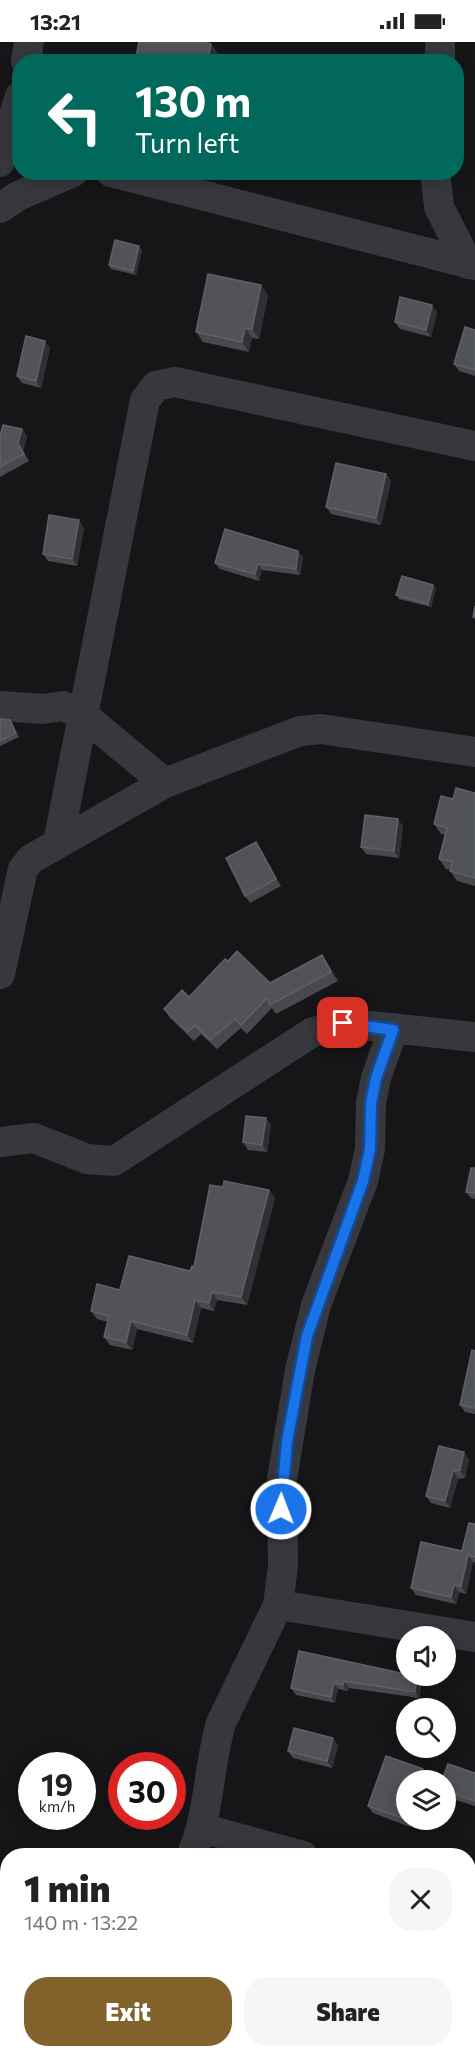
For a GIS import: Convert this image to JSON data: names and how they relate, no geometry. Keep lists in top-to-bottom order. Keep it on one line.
{"page":{"status":"13:21","turn":["130 m","Turn left"],"speed":"19 km/h","limit":"30","heading":["1 min","140 m · 13:22"],"buttons":["Exit","Share"]}}
